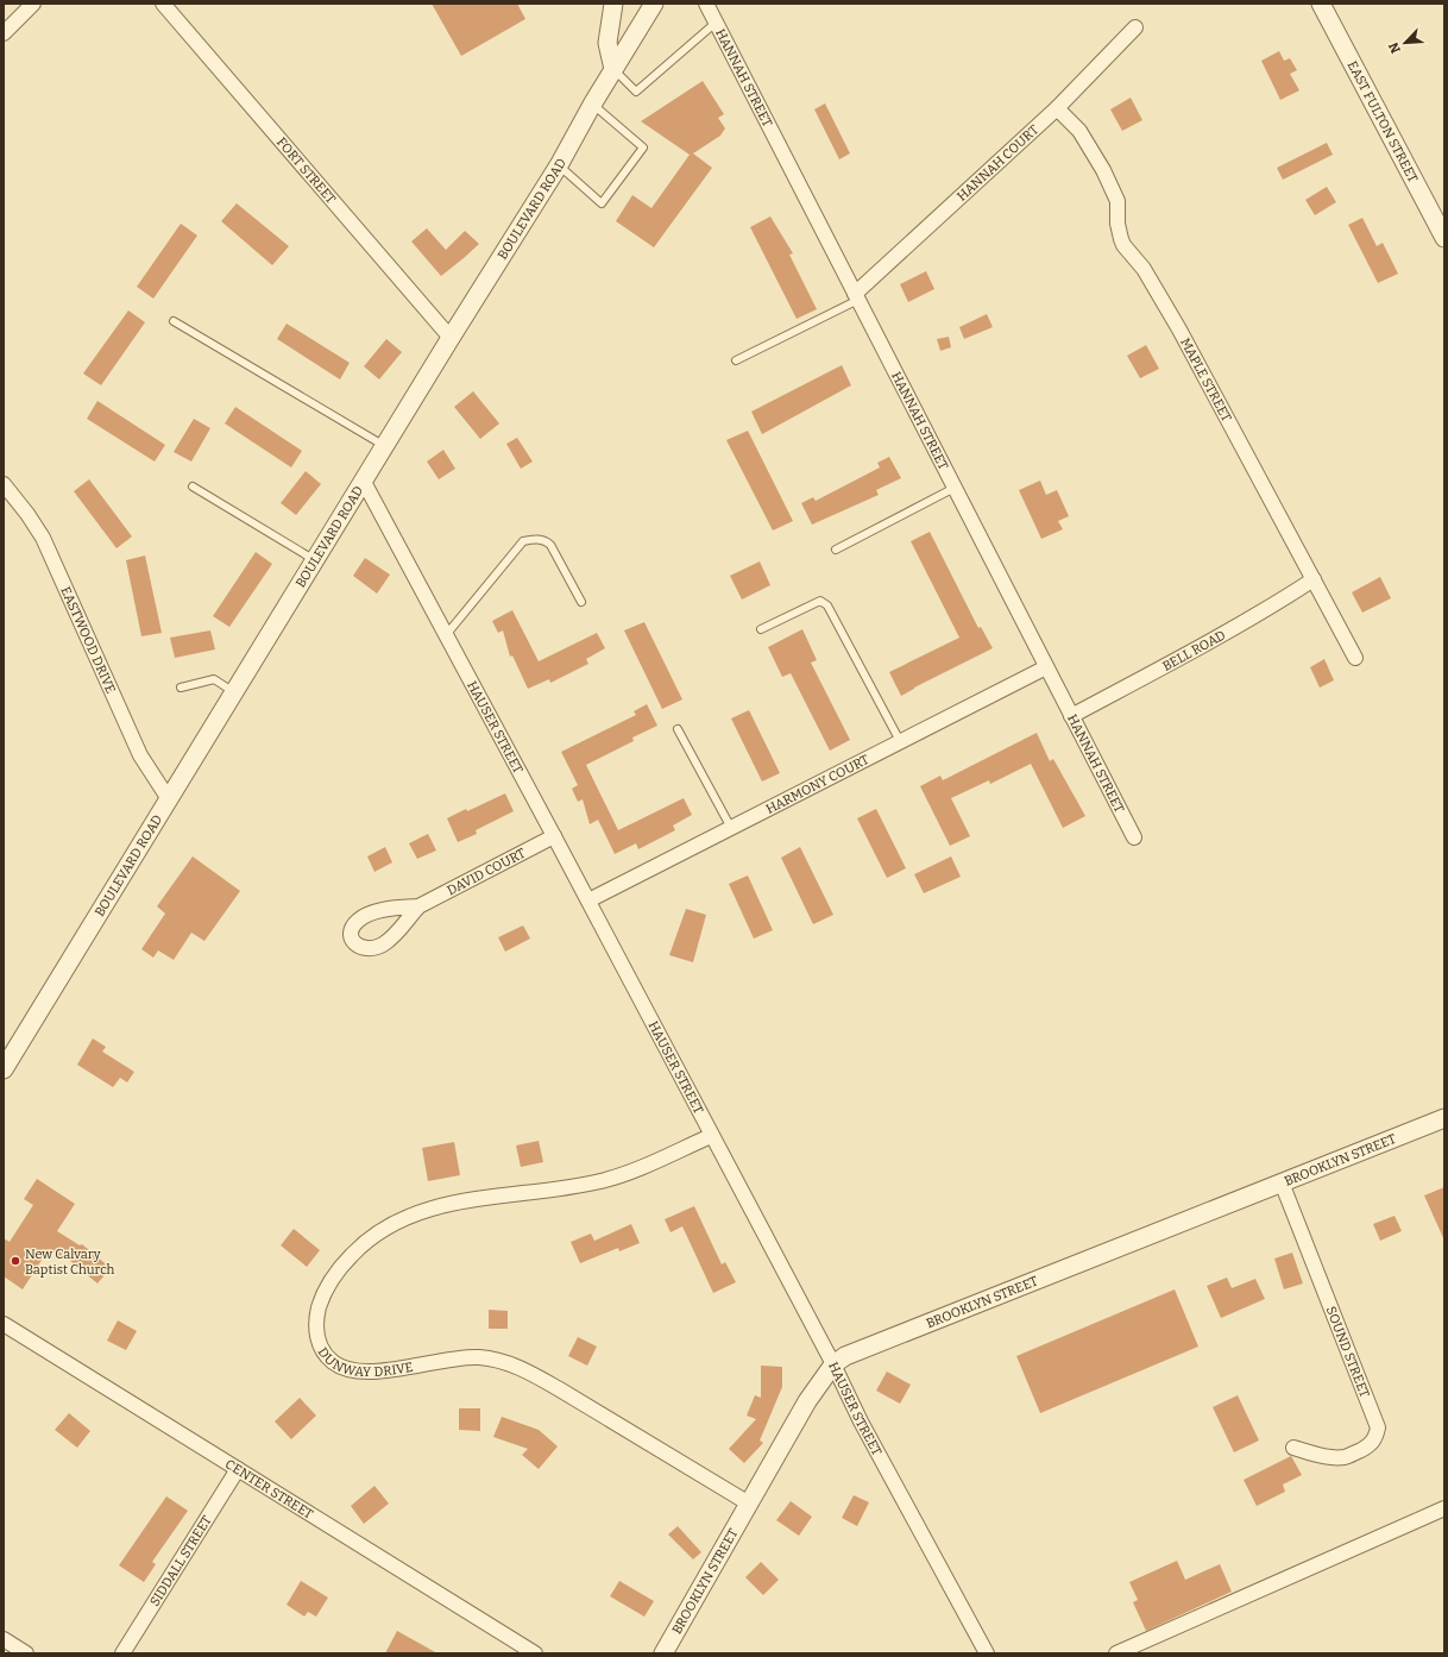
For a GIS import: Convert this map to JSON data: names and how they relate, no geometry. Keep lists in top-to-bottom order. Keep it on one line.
{"streets":{"street":["HANNAH STREET","EAST FULTON STREET","HANNAH COURT","FORT STREET","BOULEVARD ROAD","MAPLE STREET","EASTWOOD DRIVE","BELL ROAD","HAUSER STREET","HARMONY COURT","DAVID COURT","BROOKLYN STREET","SOUND STREET","DUNWAY DRIVE","CENTER STREET","SIDDALL STREET"]},"crossings":[["HANNAH STREET","HANNAH COURT"],["HANNAH STREET","BELL ROAD"],["HANNAH STREET","HARMONY COURT"],["HANNAH COURT","MAPLE STREET"],["FORT STREET","BOULEVARD ROAD"],["BOULEVARD ROAD","EASTWOOD DRIVE"],["BOULEVARD ROAD","HAUSER STREET"],["MAPLE STREET","BELL ROAD"],["HAUSER STREET","HARMONY COURT"],["HAUSER STREET","DAVID COURT"],["HAUSER STREET","BROOKLYN STREET"],["HAUSER STREET","DUNWAY DRIVE"],["BROOKLYN STREET","SOUND STREET"],["BROOKLYN STREET","DUNWAY DRIVE"],["CENTER STREET","SIDDALL STREET"]],"places":["New Calvary Baptist Church"],"north":"bottom left"}
